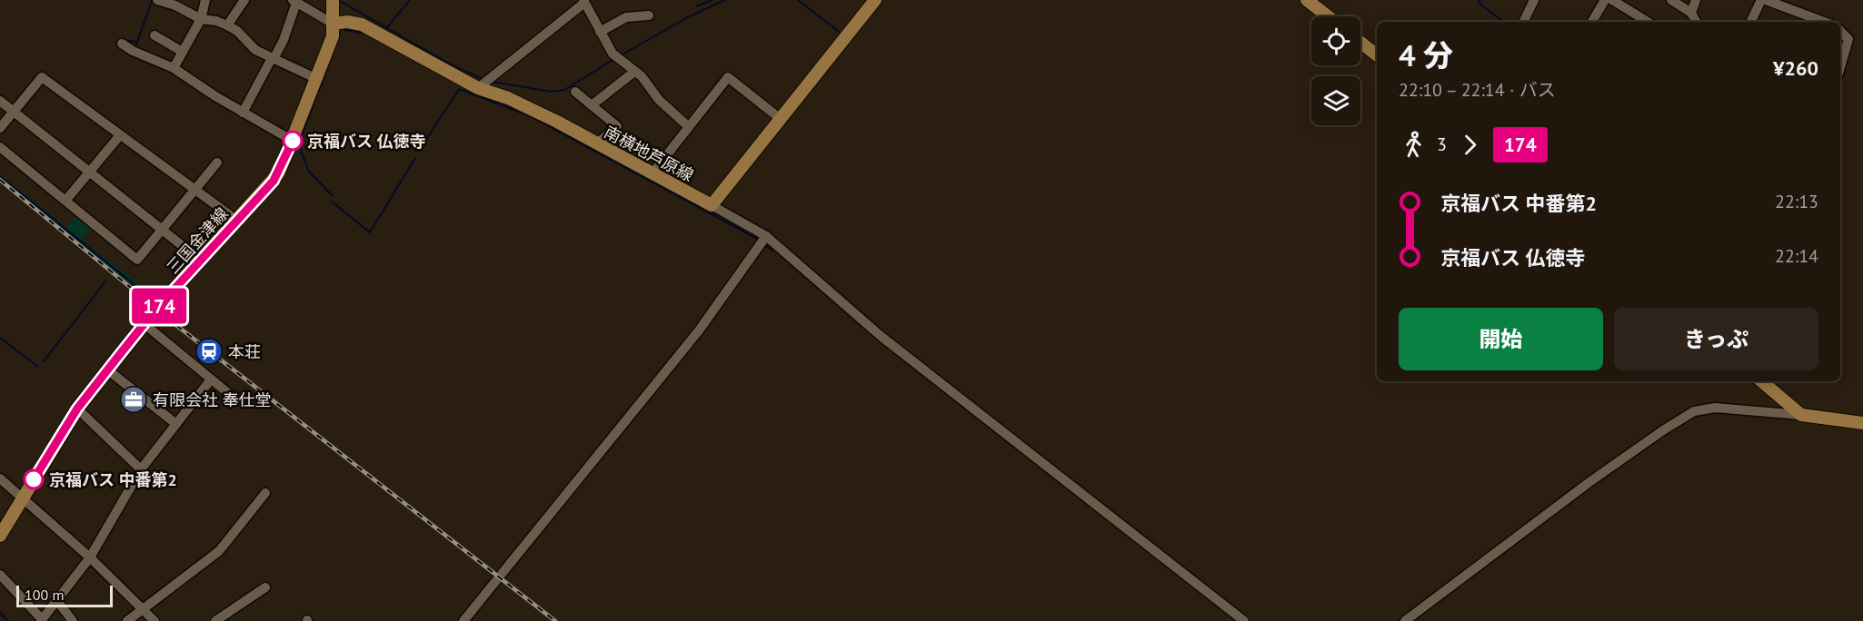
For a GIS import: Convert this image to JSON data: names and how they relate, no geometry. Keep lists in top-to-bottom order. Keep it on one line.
{"streets":{"main road":["南横地芦原線","三国金津線"]},"crossings":[["南横地芦原線","三国金津線"]],"places":{"other":["京福バス 仏徳寺","京福バス 中番第2"],"station":["本荘"],"office":["有限会社 奉仕堂"]},"lines":["bus line 174"],"scale_bar":"100 m","page":{"on_map":"174","heading":["4 分","22:10 – 22:14 · バス","¥260"],"legs":["3","174"],"list":[{"name":"京福バス 中番第2","value":"22:13"},{"name":"京福バス 仏徳寺","value":"22:14"}],"buttons":["開始","きっぷ"],"scale":"100 m"}}
